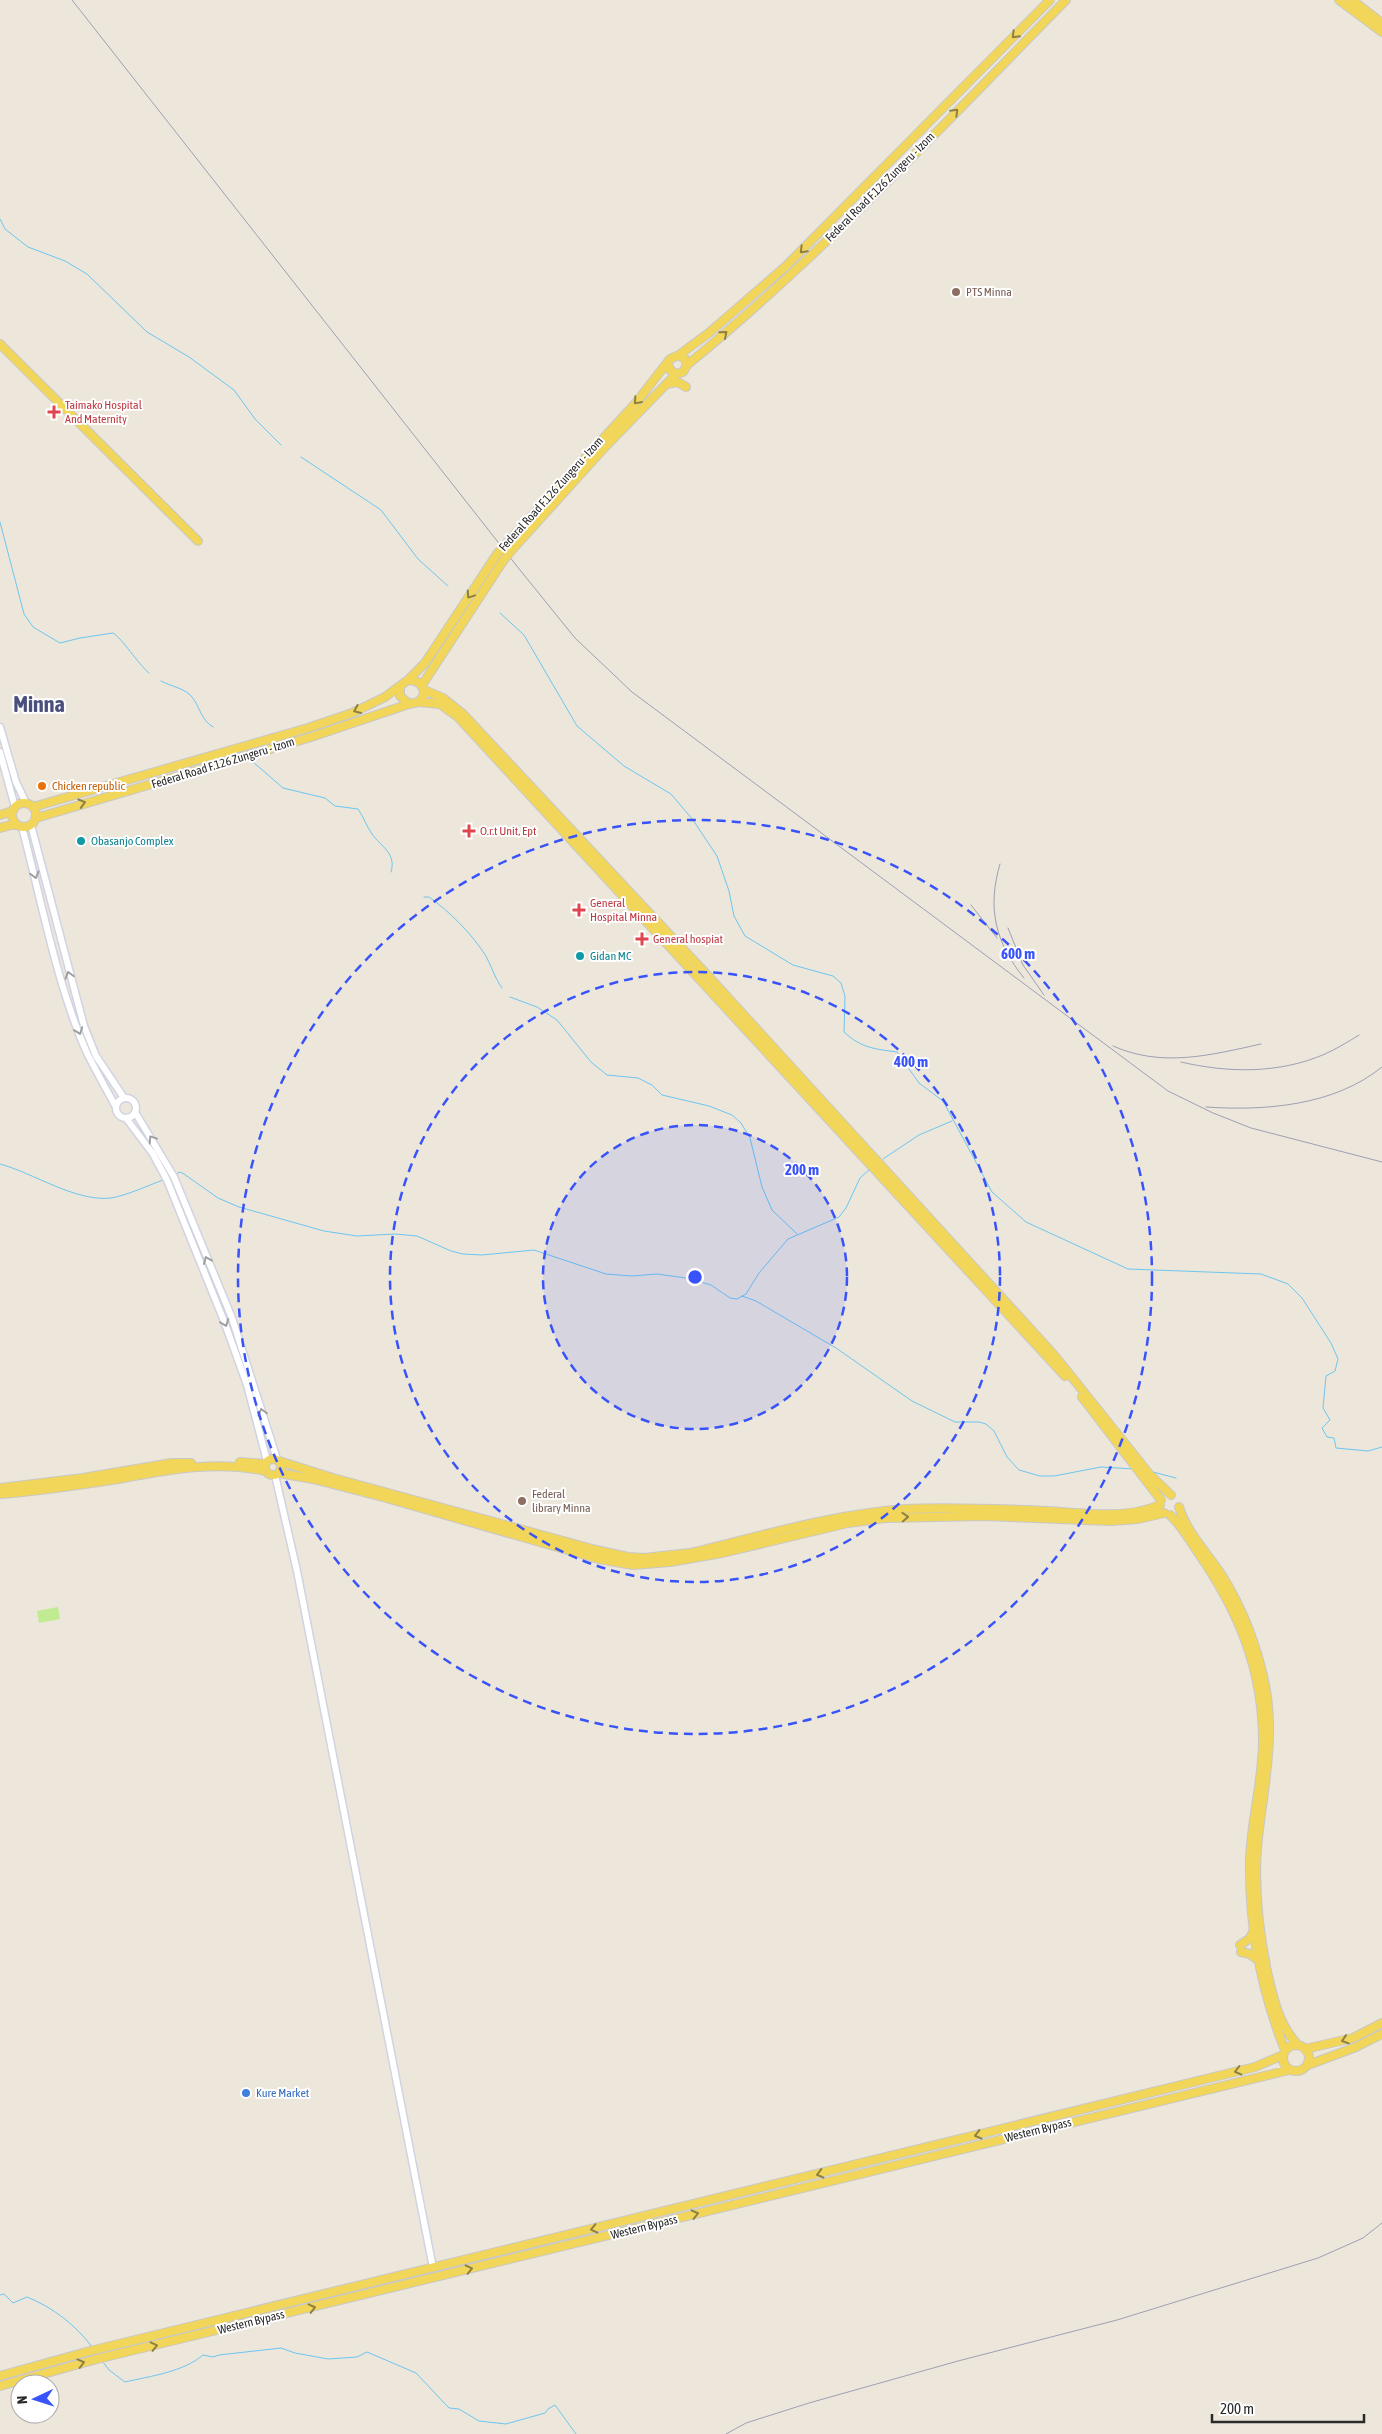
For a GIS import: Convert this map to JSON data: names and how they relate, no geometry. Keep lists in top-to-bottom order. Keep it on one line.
{"streets":{"main road":["Federal Road F.126 Zungeru - Izom","Western Bypass"]},"districts":["Minna"],"places":{"other":["PTS Minna","Chicken republic","Obasanjo Complex","Gidan MC","Federal library Minna","Kure Market"],"health":["Taimako Hospital And Maternity","O.r.t Unit, Ept","General Hospital Minna","General hospiat"]},"scale_bar":"200 m","north":"left","rings":["600 m","400 m","200 m"]}
